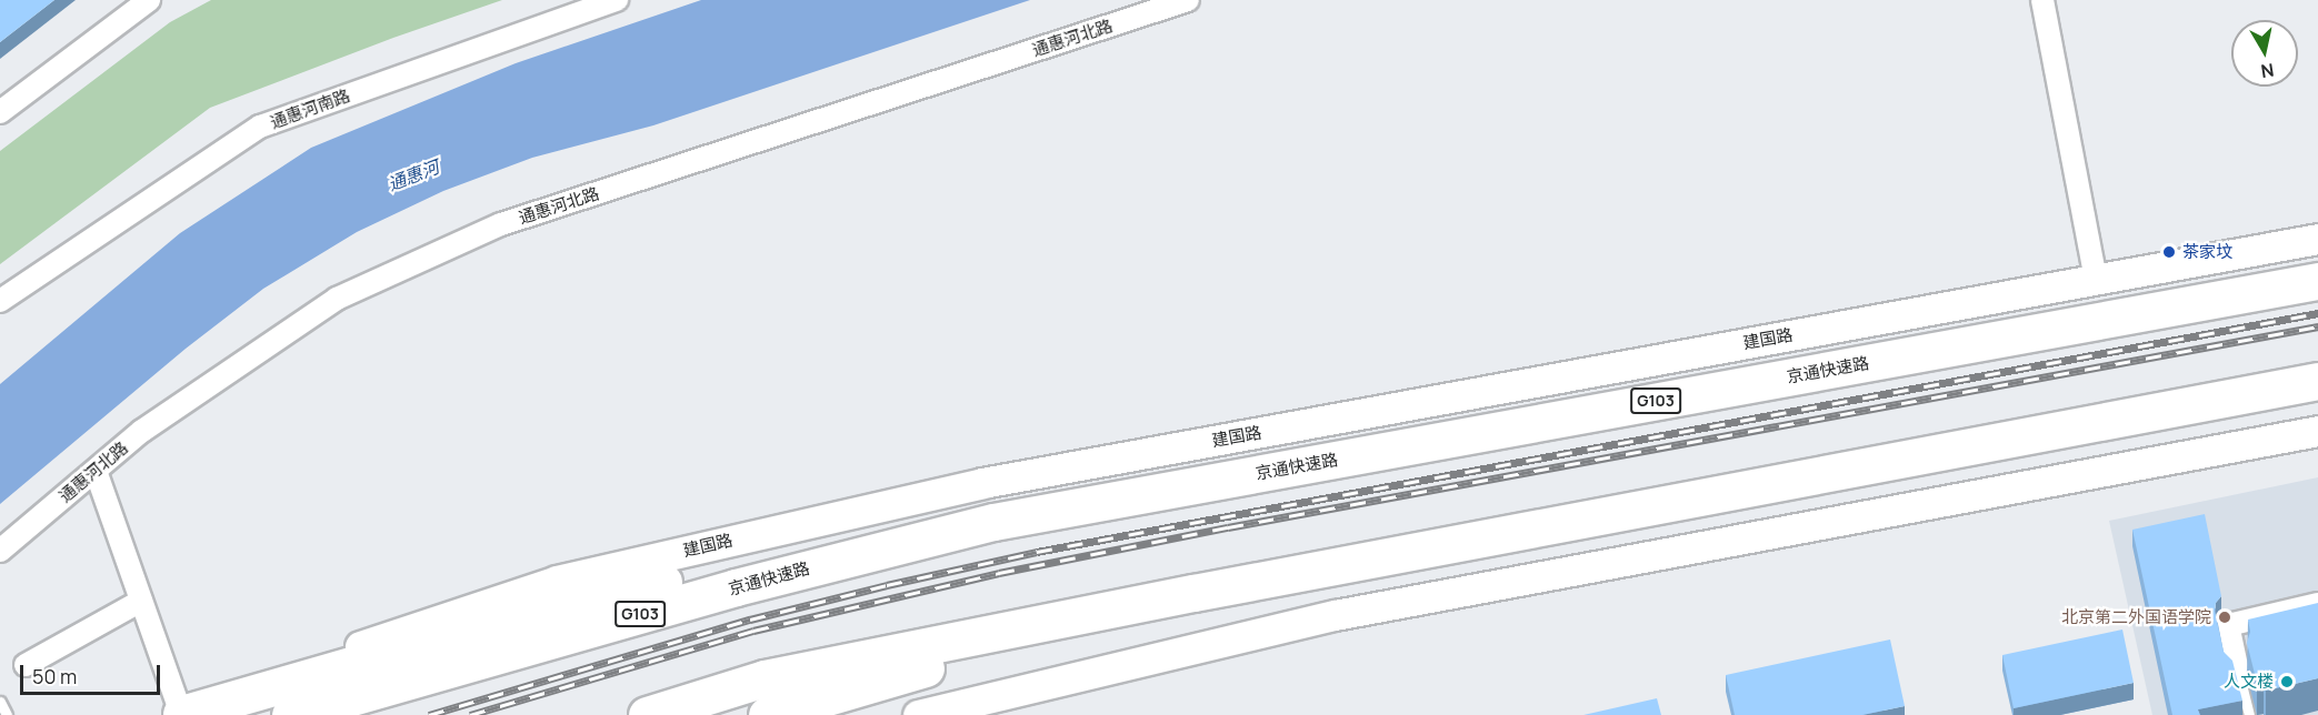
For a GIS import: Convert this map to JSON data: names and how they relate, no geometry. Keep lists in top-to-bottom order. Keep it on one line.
{"streets":{"highway":["京通快速路","G103"],"main road":["建国路"],"street":["通惠河北路","通惠河南路"]},"water":["通惠河"],"places":["茶家坟","北京第二外国语学院","人文楼"],"scale_bar":"50 m","north":"bottom"}
